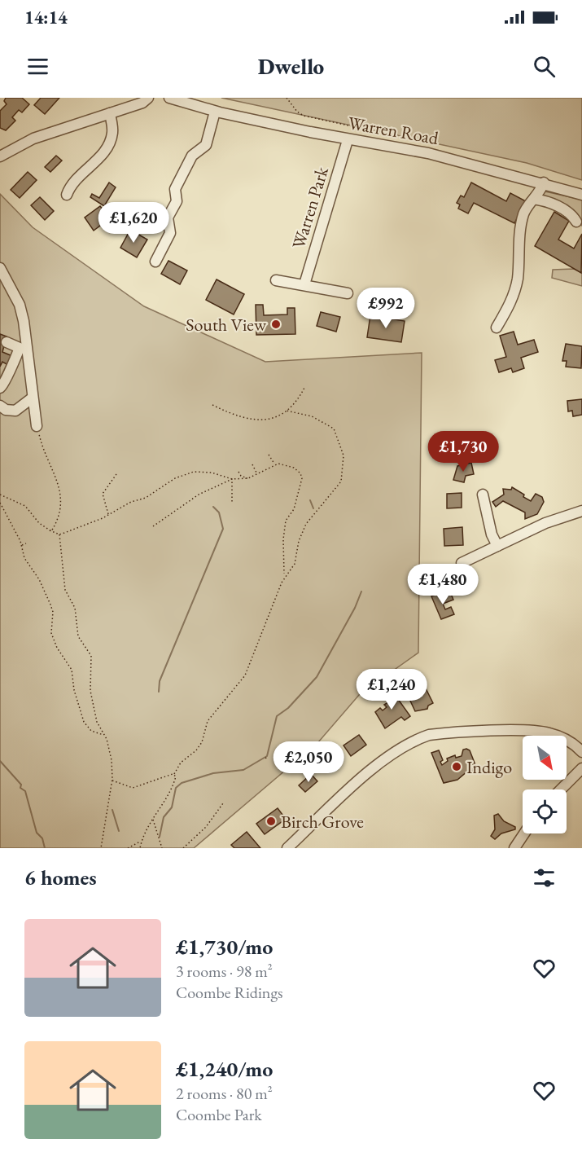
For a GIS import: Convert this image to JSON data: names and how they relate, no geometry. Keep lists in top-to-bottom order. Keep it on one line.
{"streets":{"street":["Warren Road","Warren Park"]},"crossings":[["Warren Road","Warren Park"]],"places":["South View","Indigo","Birch Grove"],"north":"bottom right","page":{"status":"14:14","header":"Dwello","price":["£1,620","£992","£1,730","£1,480","£1,240","£2,050"],"heading":"6 homes","list":[{"name":"£1,730/mo","note":"3 rooms · 98 m² · Coombe Ridings"},{"name":"£1,240/mo","note":"2 rooms · 80 m² · Coombe Park"}]}}
